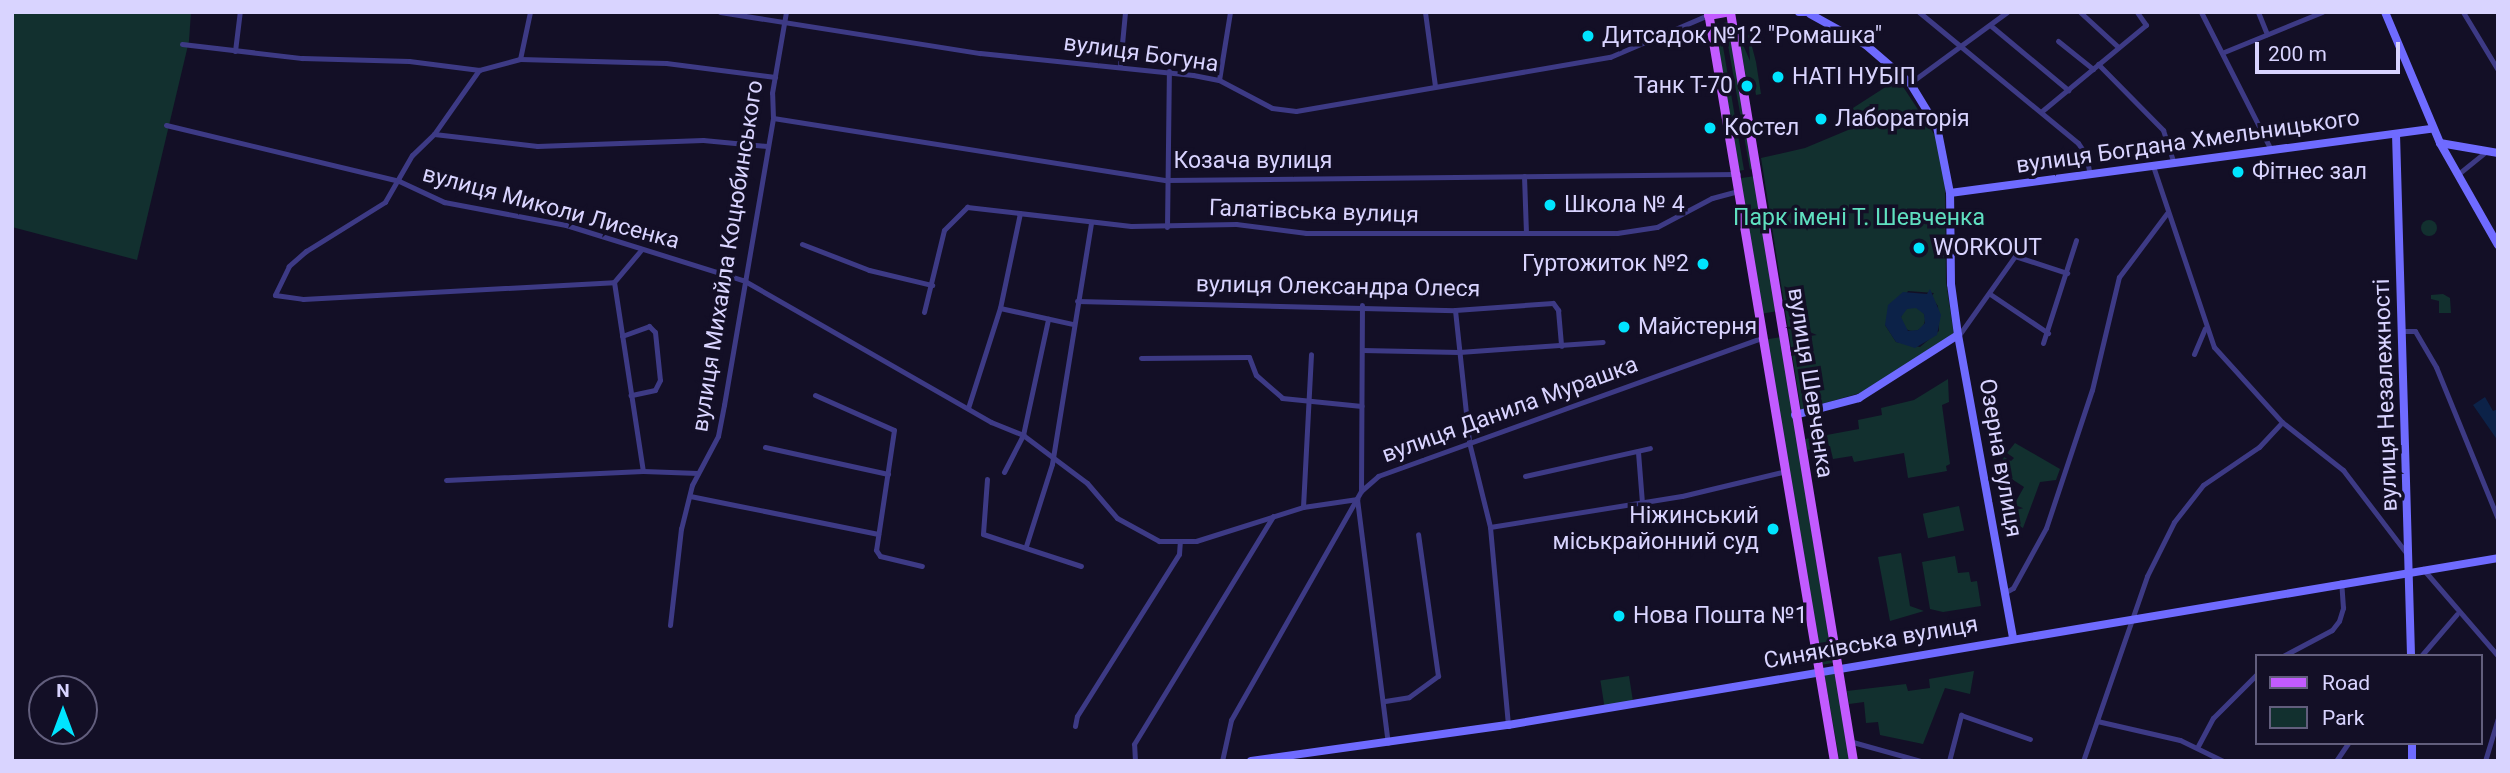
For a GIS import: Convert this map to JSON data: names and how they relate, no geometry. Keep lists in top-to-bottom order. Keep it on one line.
{"streets":{"main road":["вулиця Шевченка"],"street":["вулиця Богуна","вулиця Богдана Хмельницького","Козача вулиця","вулиця Миколи Лисенка","Галатівська вулиця","вулиця Михайла Коцюбинського","вулиця Олександра Олеся","вулиця Незалежності","вулиця Данила Мурашка","Озерна вулиця","Синяківська вулиця"]},"crossings":[["вулиця Богуна","вулиця Михайла Коцюбинського"],["вулиця Богуна","вулиця Шевченка"],["вулиця Богдана Хмельницького","вулиця Незалежності"],["вулиця Богдана Хмельницького","Озерна вулиця"],["Козача вулиця","вулиця Михайла Коцюбинського"],["Козача вулиця","вулиця Шевченка"],["вулиця Миколи Лисенка","вулиця Михайла Коцюбинського"],["Галатівська вулиця","вулиця Шевченка"],["вулиця Шевченка","вулиця Данила Мурашка"],["вулиця Шевченка","Синяківська вулиця"],["вулиця Незалежності","Синяківська вулиця"],["Озерна вулиця","Синяківська вулиця"]],"parks":["Парк імені Т. Шевченка"],"places":["Дитсадок №12 \"Ромашка\"","НАТІ НУБІП","Танк Т-70","Лабораторія","Костел","Фітнес зал","Школа № 4","WORKOUT","Гуртожиток №2","Майстерня","Ніжинський міськрайонний суд","Нова Пошта №1"],"legend":["Road","Park"],"scale_bar":"200 m","north":"top"}
